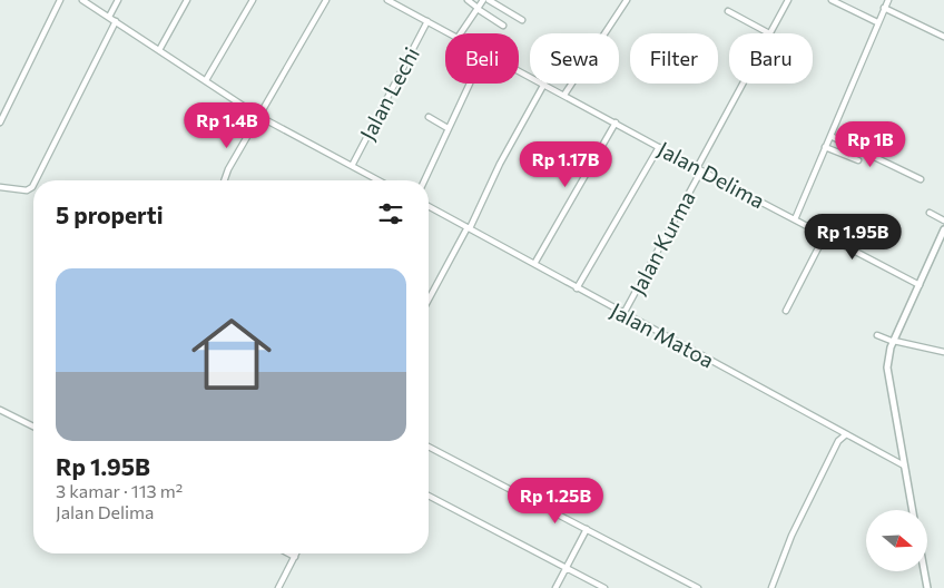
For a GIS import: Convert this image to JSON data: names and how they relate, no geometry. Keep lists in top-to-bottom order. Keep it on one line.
{"streets":{"street":["Jalan Lechi","Jalan Delima","Jalan Kurma","Jalan Matoa"]},"crossings":[["Jalan Lechi","Jalan Delima"],["Jalan Delima","Jalan Kurma"],["Jalan Kurma","Jalan Matoa"]],"north":"right","page":{"chip":["Beli","Sewa","Filter","Baru"],"price":["Rp 1.4B","Rp 1B","Rp 1.17B","Rp 1.95B","Rp 1.25B"],"heading":"5 properti","list":[{"name":"Rp 1.95B","note":"3 kamar · 113 m² · Jalan Delima"}]}}
